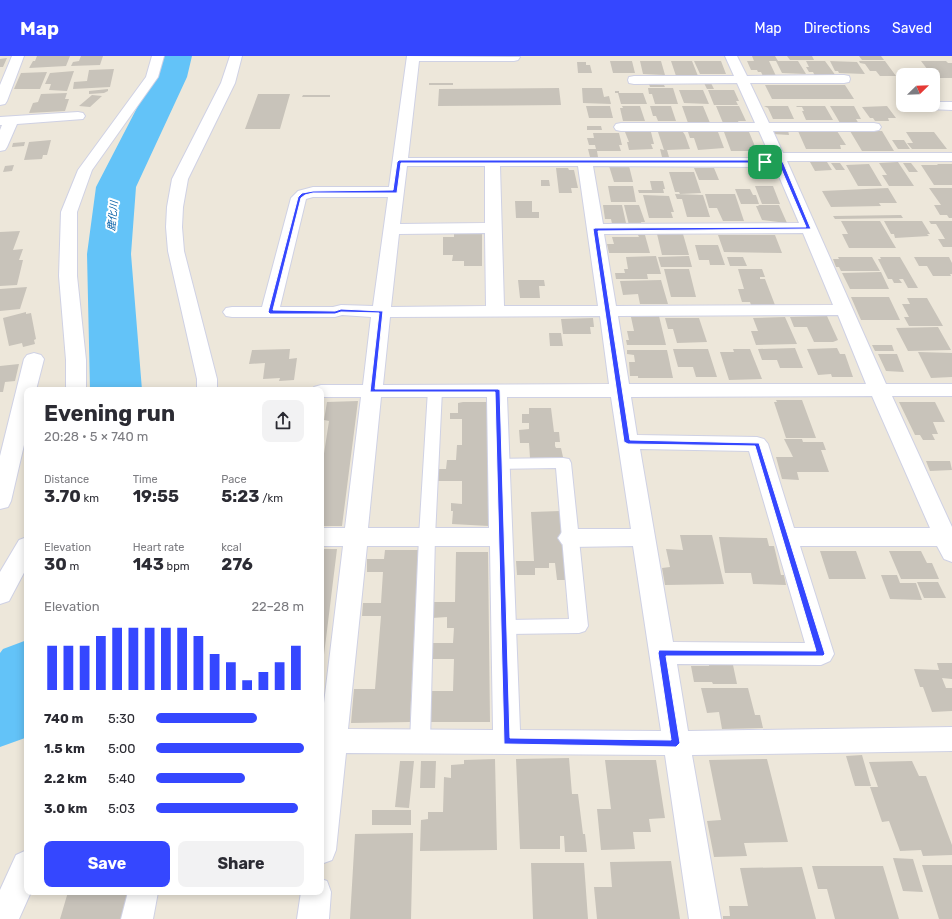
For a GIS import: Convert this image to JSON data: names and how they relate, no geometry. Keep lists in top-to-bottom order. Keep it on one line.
{"water":["鹿化川"],"north":"top right","page":{"header":"Map","nav":["Map","Directions","Saved"],"heading":["Evening run","20:28 · 5 × 740 m"],"stats":[["Distance","3.70 km"],["Time","19:55"],["Pace","5:23 /km"],["Elevation","30 m"],["Heart rate","143 bpm"],["kcal","276"]],"chart":["Elevation","22–28 m"],"list":[{"name":"740 m","note":"5:30"},{"name":"1.5 km","note":"5:00"},{"name":"2.2 km","note":"5:40"},{"name":"3.0 km","note":"5:03"}],"buttons":["Save","Share"]}}
